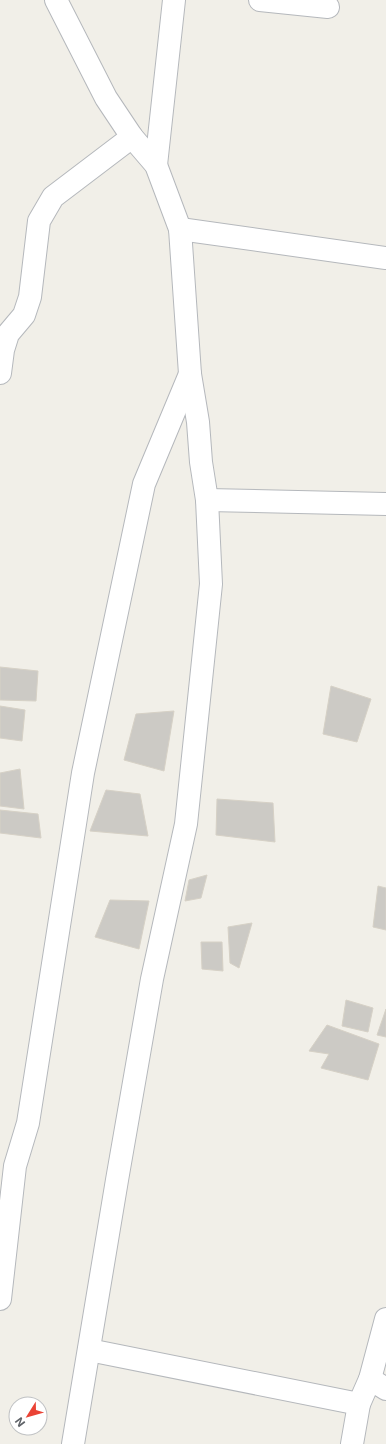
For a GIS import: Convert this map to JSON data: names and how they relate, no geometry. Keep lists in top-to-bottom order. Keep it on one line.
{"north":"bottom left"}
